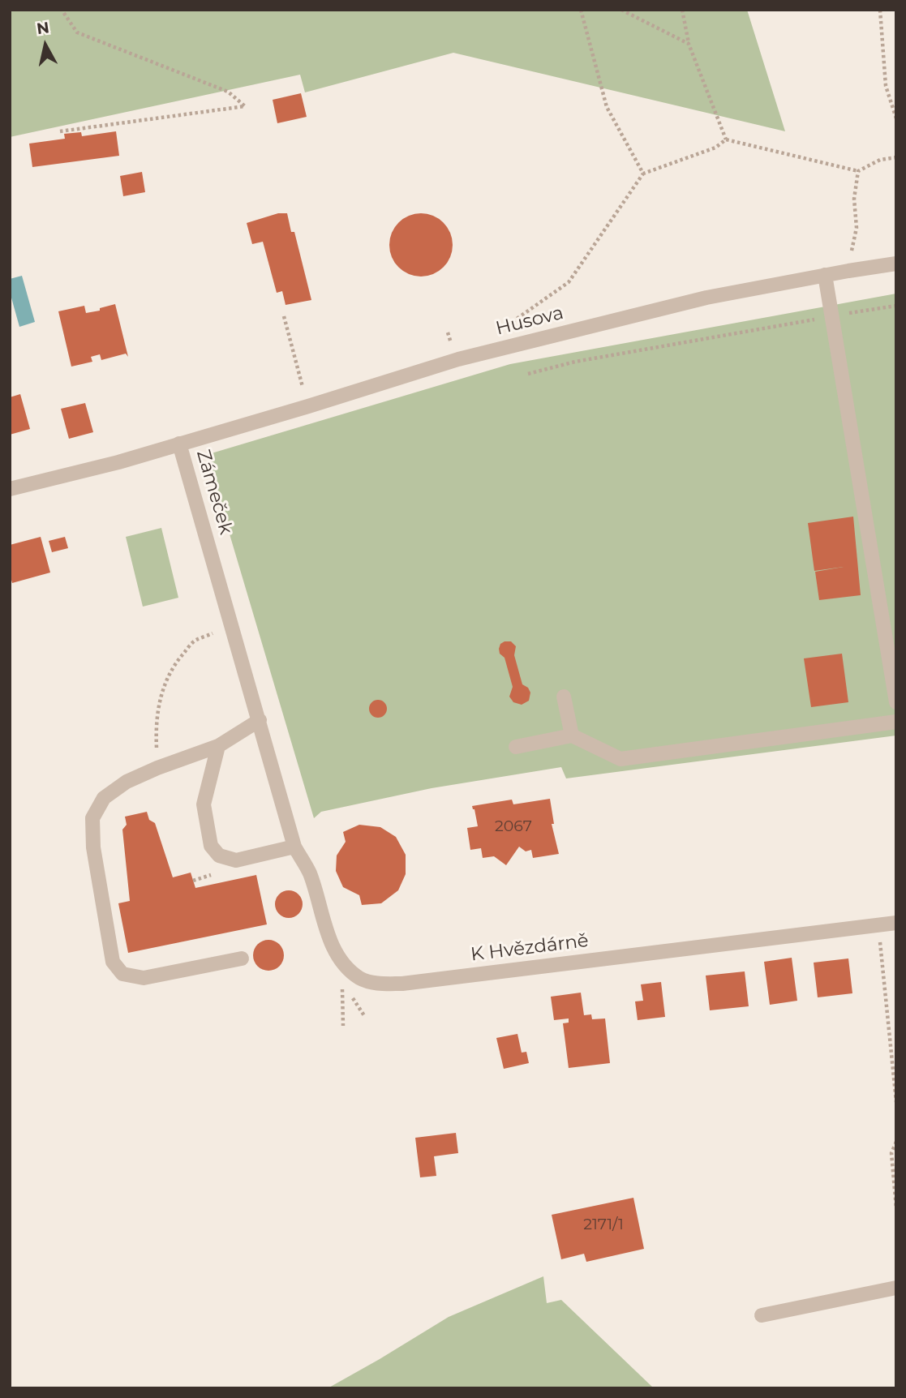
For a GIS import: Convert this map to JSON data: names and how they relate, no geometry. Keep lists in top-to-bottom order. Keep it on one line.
{"streets":{"street":["Husova","Zámeček","K Hvězdárně"]},"crossings":[["Husova","Zámeček"]],"house_numbers":["2067","2171/1"],"north":"top"}
